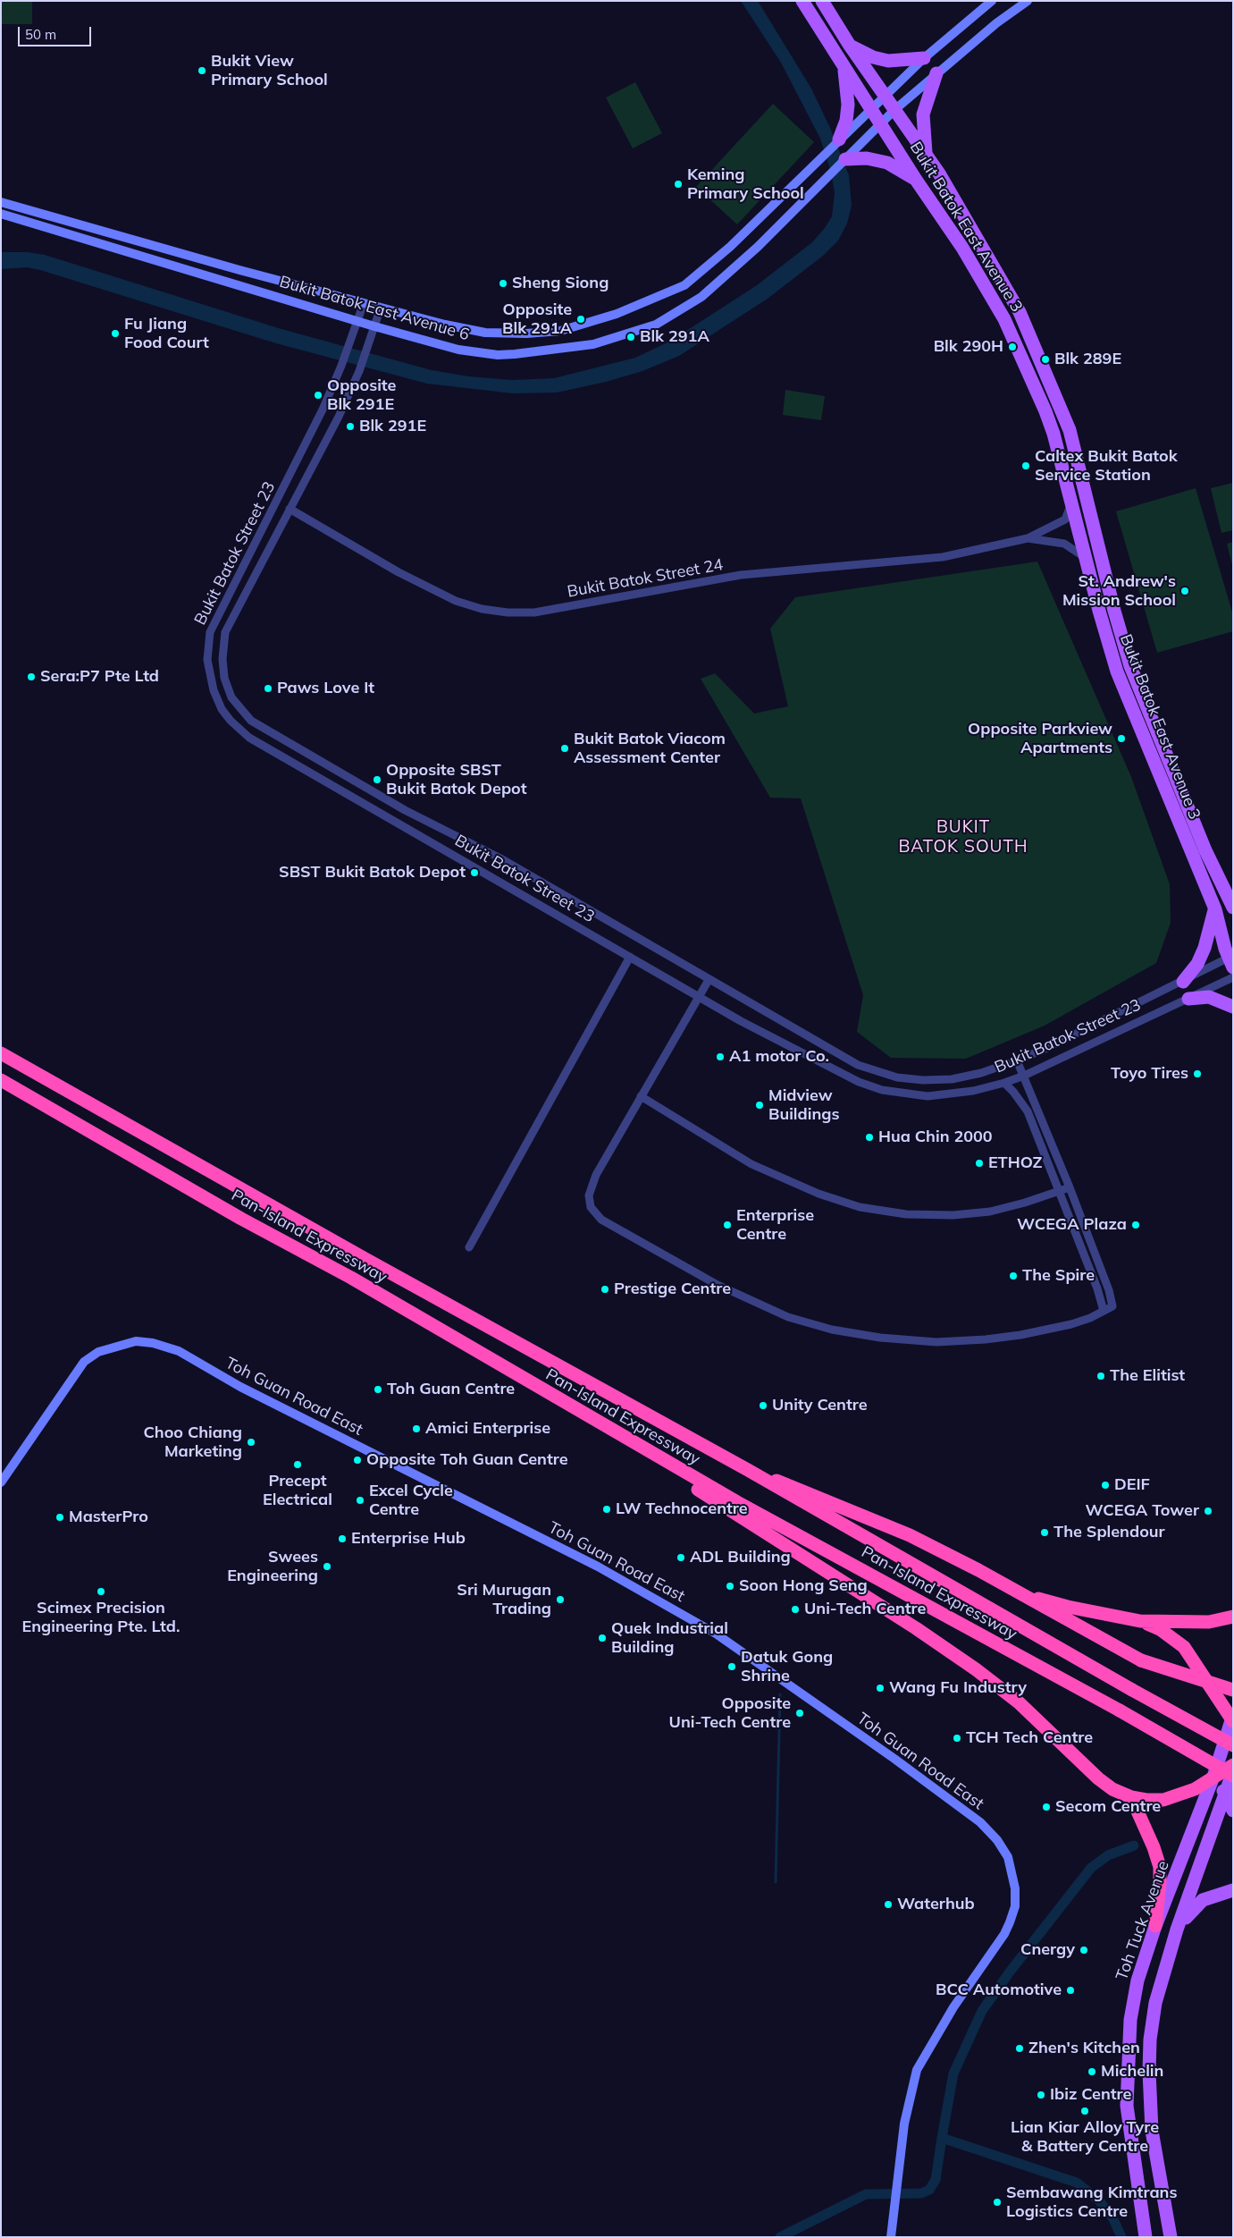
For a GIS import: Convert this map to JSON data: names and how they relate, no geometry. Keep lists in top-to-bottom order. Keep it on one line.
{"streets":{"highway":["Pan-Island Expressway"],"main road":["Bukit Batok East Avenue 3","Bukit Batok East Avenue 6","Toh Guan Road East","Toh Tuck Avenue"],"street":["Bukit Batok Street 23","Bukit Batok Street 24"]},"crossings":[["Bukit Batok East Avenue 3","Bukit Batok East Avenue 6"],["Bukit Batok East Avenue 3","Bukit Batok Street 23"],["Bukit Batok East Avenue 3","Bukit Batok Street 24"],["Bukit Batok East Avenue 6","Bukit Batok Street 23"],["Bukit Batok Street 23","Bukit Batok Street 24"]],"districts":["BUKIT BATOK SOUTH"],"places":["Bukit View Primary School","Keming Primary School","Sheng Siong","Opposite Blk 291A","Fu Jiang Food Court","Blk 291A","Blk 290H","Blk 289E","Opposite Blk 291E","Blk 291E","Caltex Bukit Batok Service Station","St. Andrew's Mission School","Sera:P7 Pte Ltd","Paws Love It","Opposite Parkview Apartments","Bukit Batok Viacom Assessment Center","Opposite SBST Bukit Batok Depot","SBST Bukit Batok Depot","A1 motor Co.","Toyo Tires","Midview Buildings","Hua Chin 2000","ETHOZ","Enterprise Centre","WCEGA Plaza","The Spire","Prestige Centre","The Elitist","Toh Guan Centre","Unity Centre","Amici Enterprise","Choo Chiang Marketing","Opposite Toh Guan Centre","Precept Electrical","DEIF","Excel Cycle Centre","LW Technocentre","WCEGA Tower","MasterPro","The Splendour","Enterprise Hub","ADL Building","Swees Engineering","Soon Hong Seng","Scimex Precision Engineering Pte. Ltd.","Sri Murugan Trading","Uni-Tech Centre","Quek Industrial Building","Datuk Gong Shrine","Wang Fu Industry","Opposite Uni-Tech Centre","TCH Tech Centre","Secom Centre","Waterhub","Cnergy","BCC Automotive","Zhen's Kitchen","Michelin","Ibiz Centre","Lian Kiar Alloy Tyre & Battery Centre","Sembawang Kimtrans Logistics Centre"],"scale_bar":"50 m"}
